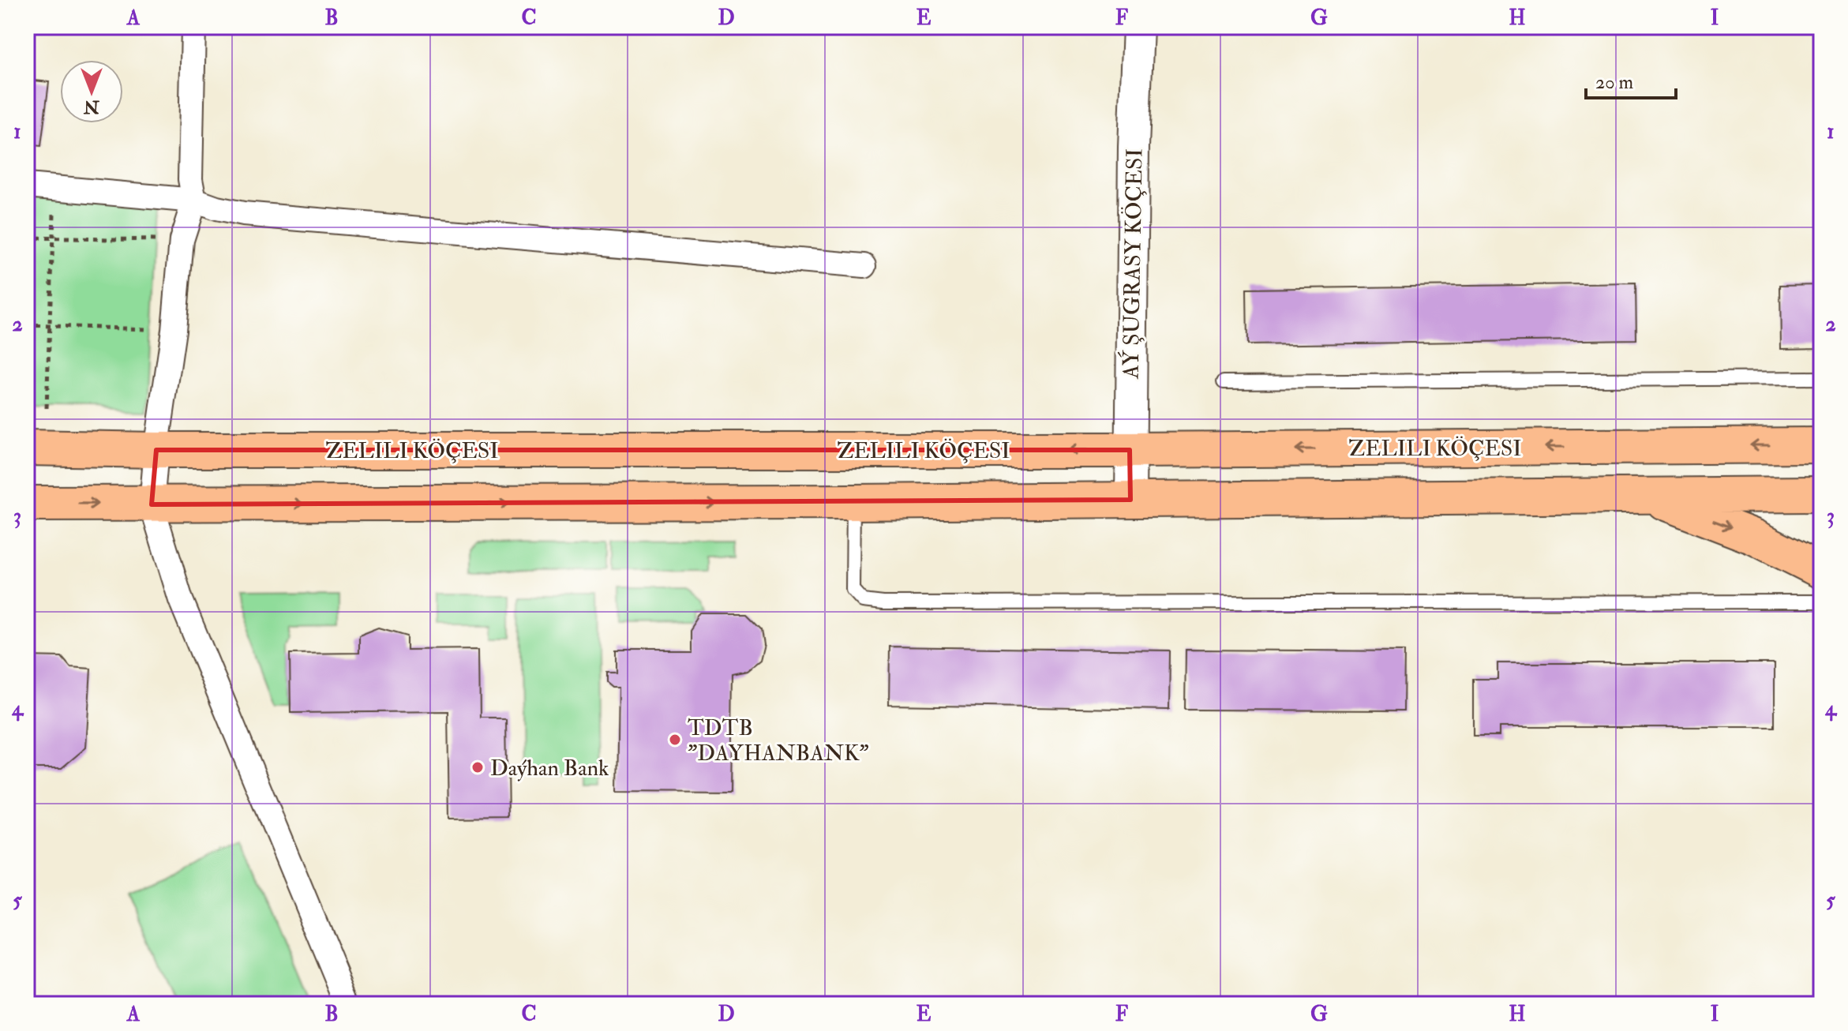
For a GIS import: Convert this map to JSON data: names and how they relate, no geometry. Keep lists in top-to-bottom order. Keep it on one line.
{"streets":{"main road":["ZELILI KÖÇESI"],"street":["AÝ ŞUGRASY KÖÇESI"]},"crossings":[["AÝ ŞUGRASY KÖÇESI","ZELILI KÖÇESI"]],"places":["TDTB \"DAYHANBANK\"","Daýhan Bank"],"scale_bar":"20 m","north":"bottom","grid":{"columns":["A","B","C","D","E","F","G","H","I"],"rows":["1","2","3","4","5"]}}
